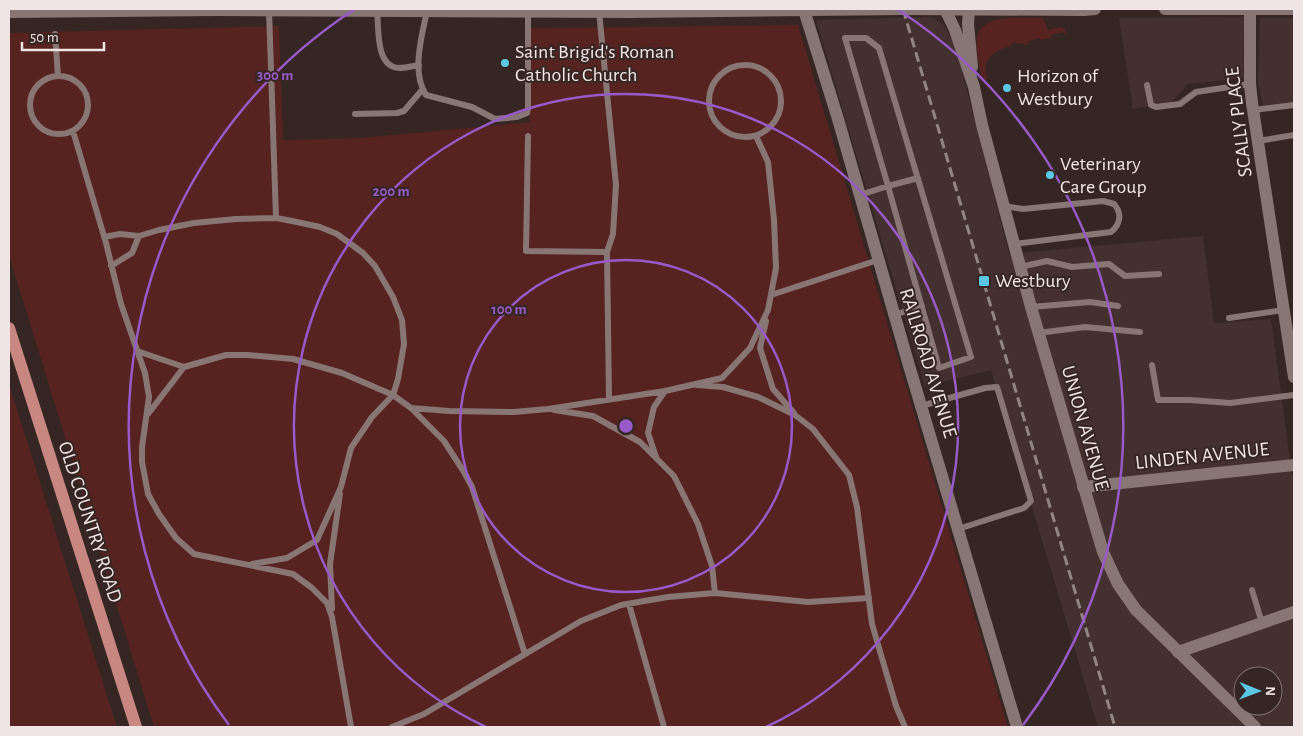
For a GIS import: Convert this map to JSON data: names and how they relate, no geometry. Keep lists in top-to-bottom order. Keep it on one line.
{"streets":{"main road":["SCALLY PLACE","RAILROAD AVENUE","UNION AVENUE","LINDEN AVENUE","OLD COUNTRY ROAD"]},"crossings":[["UNION AVENUE","LINDEN AVENUE"]],"places":{"other":["Saint Brigid's Roman Catholic Church","Horizon of Westbury","Veterinary Care Group"],"transit":["Westbury"]},"scale_bar":"50 m","north":"right","rings":["300 m","200 m","100 m"]}
